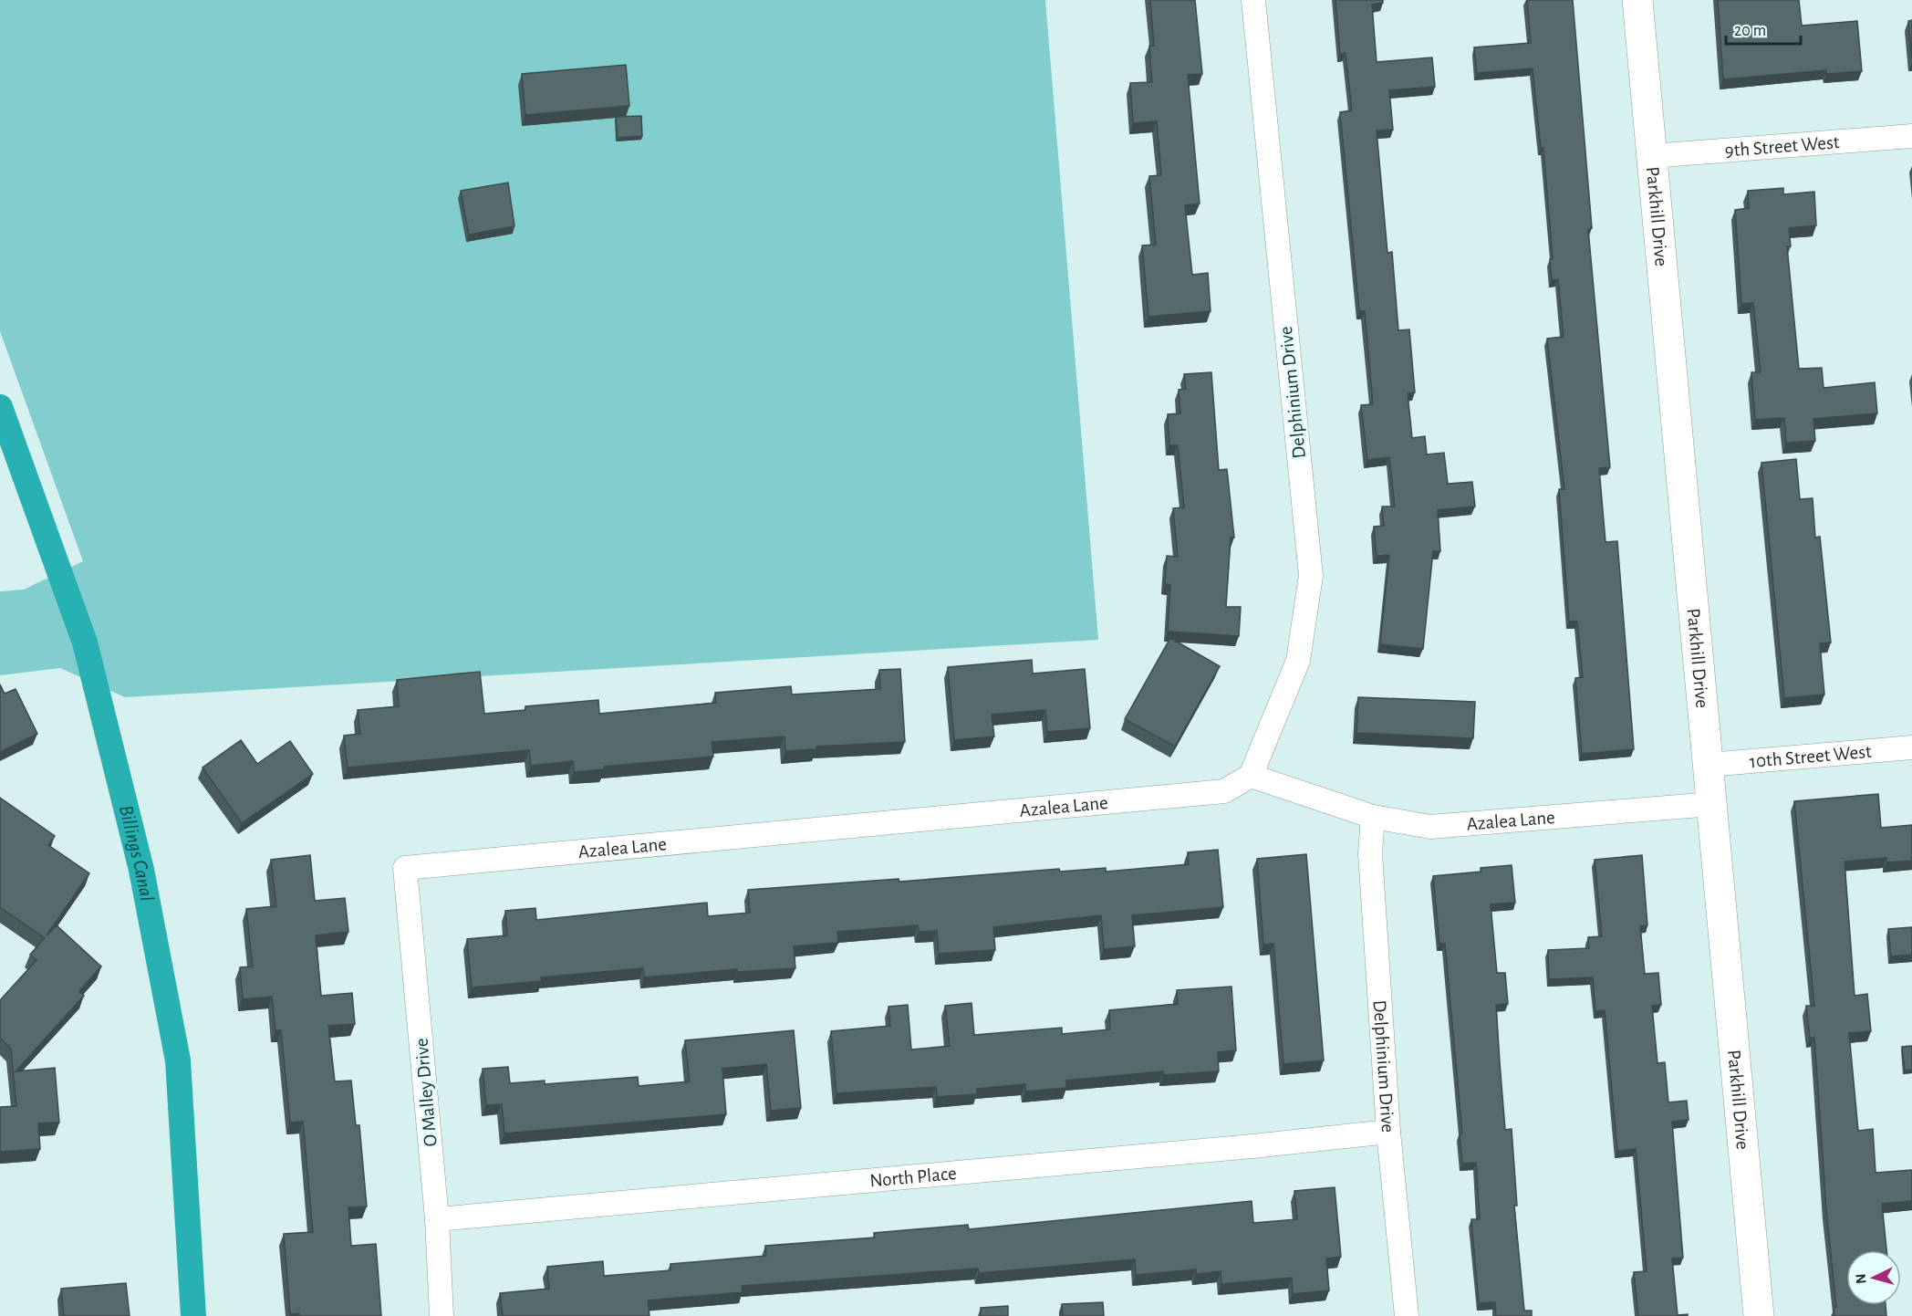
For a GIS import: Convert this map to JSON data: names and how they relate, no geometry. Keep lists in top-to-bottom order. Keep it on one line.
{"streets":{"street":["9th Street West","Parkhill Drive","Delphinium Drive","10th Street West","Azalea Lane","O Malley Drive","North Place"]},"crossings":[["9th Street West","Parkhill Drive"],["Parkhill Drive","10th Street West"],["Parkhill Drive","Azalea Lane"],["Delphinium Drive","Azalea Lane"],["Delphinium Drive","North Place"],["Azalea Lane","O Malley Drive"],["O Malley Drive","North Place"]],"water":["Billings Canal"],"scale_bar":"20 m","north":"left"}
